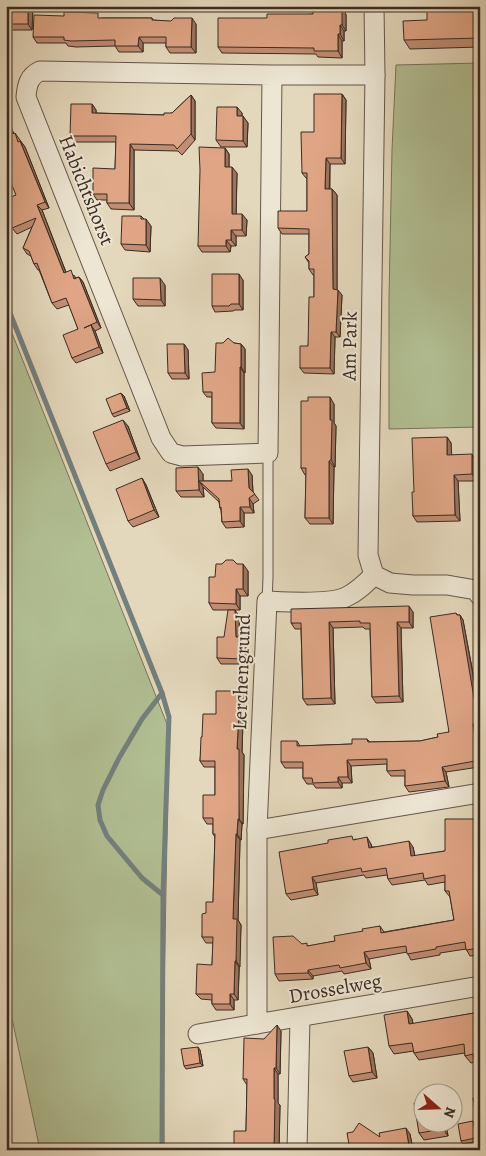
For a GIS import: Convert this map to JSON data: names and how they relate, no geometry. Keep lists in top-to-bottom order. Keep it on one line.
{"streets":{"street":["Habichtshorst","Am Park","Lerchengrund","Drosselweg"]},"crossings":[["Habichtshorst","Am Park"],["Am Park","Lerchengrund"],["Lerchengrund","Drosselweg"]],"north":"right"}
